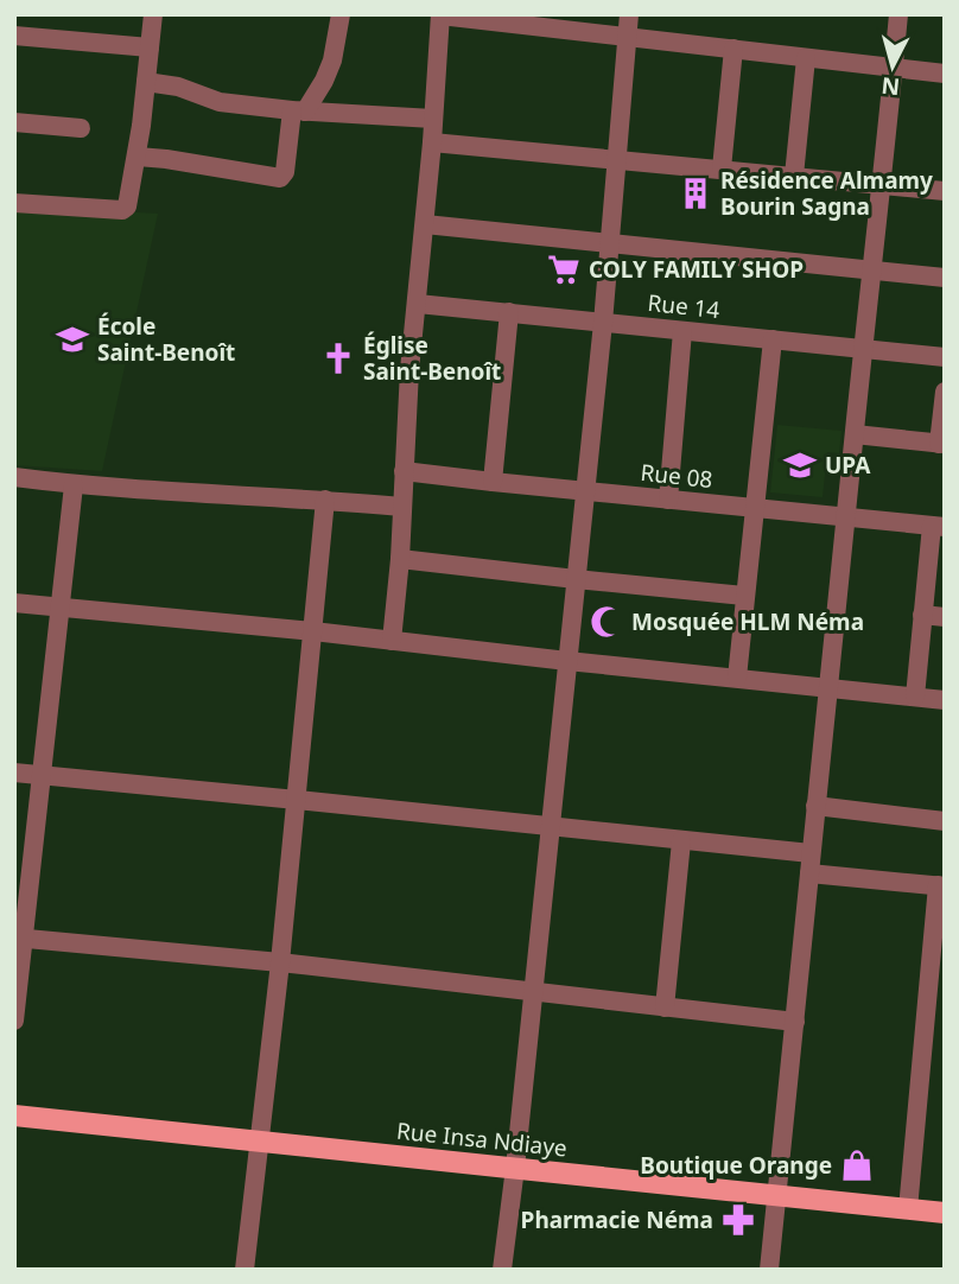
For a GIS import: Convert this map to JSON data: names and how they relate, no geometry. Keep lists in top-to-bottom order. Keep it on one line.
{"streets":{"main road":["Rue Insa Ndiaye"],"street":["Rue 14","Rue 08"]},"places":{"building":["Résidence Almamy Bourin Sagna"],"supermarket":["COLY FAMILY SHOP"],"school or university":["École Saint-Benoît","UPA"],"church":["Église Saint-Benoît"],"mosque":["Mosquée HLM Néma"],"shop":["Boutique Orange"],"pharmacy":["Pharmacie Néma"]},"north":"bottom"}
